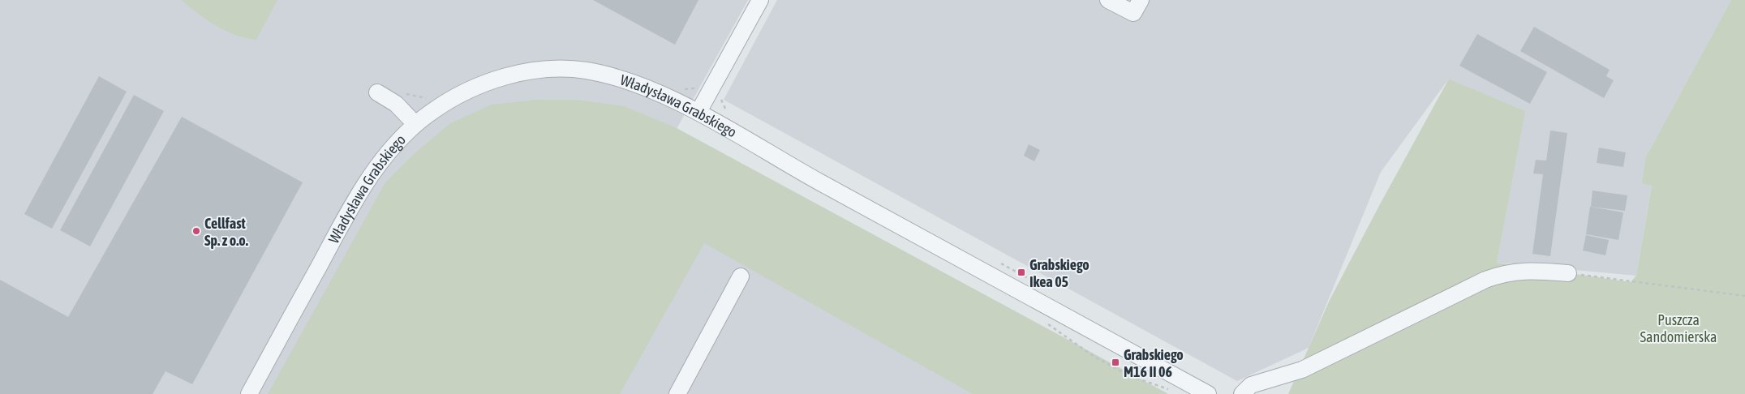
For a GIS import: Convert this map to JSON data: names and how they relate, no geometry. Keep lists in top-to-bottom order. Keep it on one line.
{"streets":{"street":["Władysława Grabskiego"]},"parks":["Puszcza Sandomierska"],"places":{"other":["Cellfast Sp. z o.o."],"transit":["Grabskiego Ikea 05","Grabskiego M16 II 06"]}}
